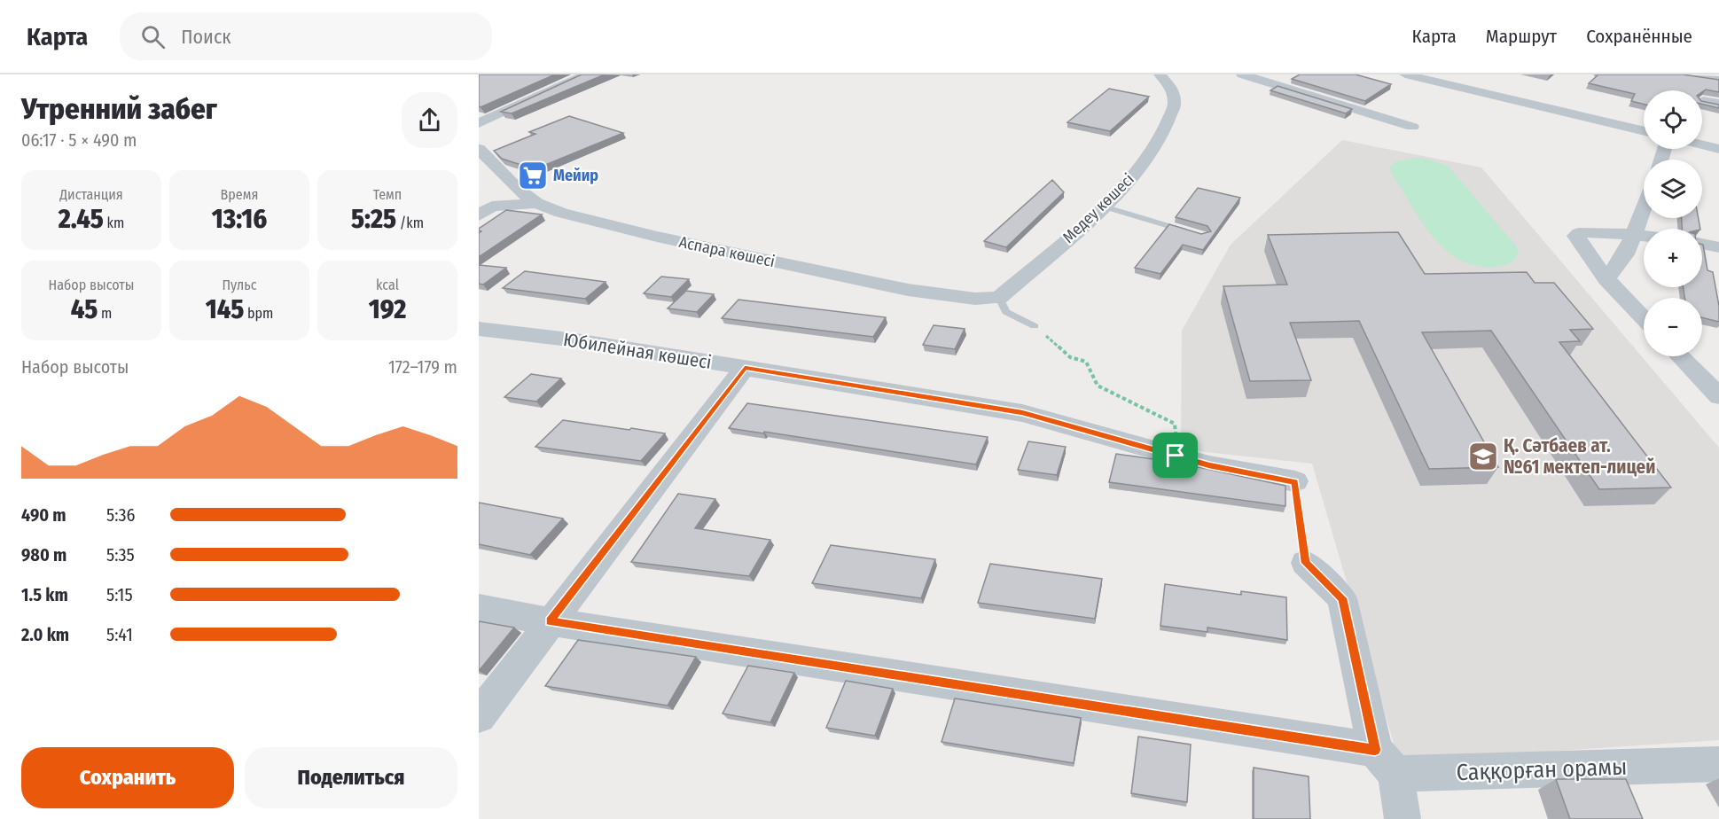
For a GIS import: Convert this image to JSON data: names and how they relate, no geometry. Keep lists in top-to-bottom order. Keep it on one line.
{"streets":{"street":["Медеу көшесі","Аспара көшесі","Юбилейная көшесі","Саққорған орамы"]},"crossings":[["Медеу көшесі","Аспара көшесі"]],"places":{"supermarket":["Мейир"],"school or university":["Қ. Сәтбаев ат. №61 мектеп-лицей"]},"page":{"header":"Карта","search":"Поиск","nav":["Карта","Маршрут","Сохранённые"],"heading":["Утренний забег","06:17 · 5 × 490 m"],"map_buttons":["+","−"],"stats":[["Дистанция","2.45 km"],["Время","13:16"],["Темп","5:25 /km"],["Набор высоты","45 m"],["Пульс","145 bpm"],["kcal","192"]],"chart":["Набор высоты","172–179 m"],"list":[{"name":"490 m","note":"5:36"},{"name":"980 m","note":"5:35"},{"name":"1.5 km","note":"5:15"},{"name":"2.0 km","note":"5:41"}],"buttons":["Сохранить","Поделиться"]}}
